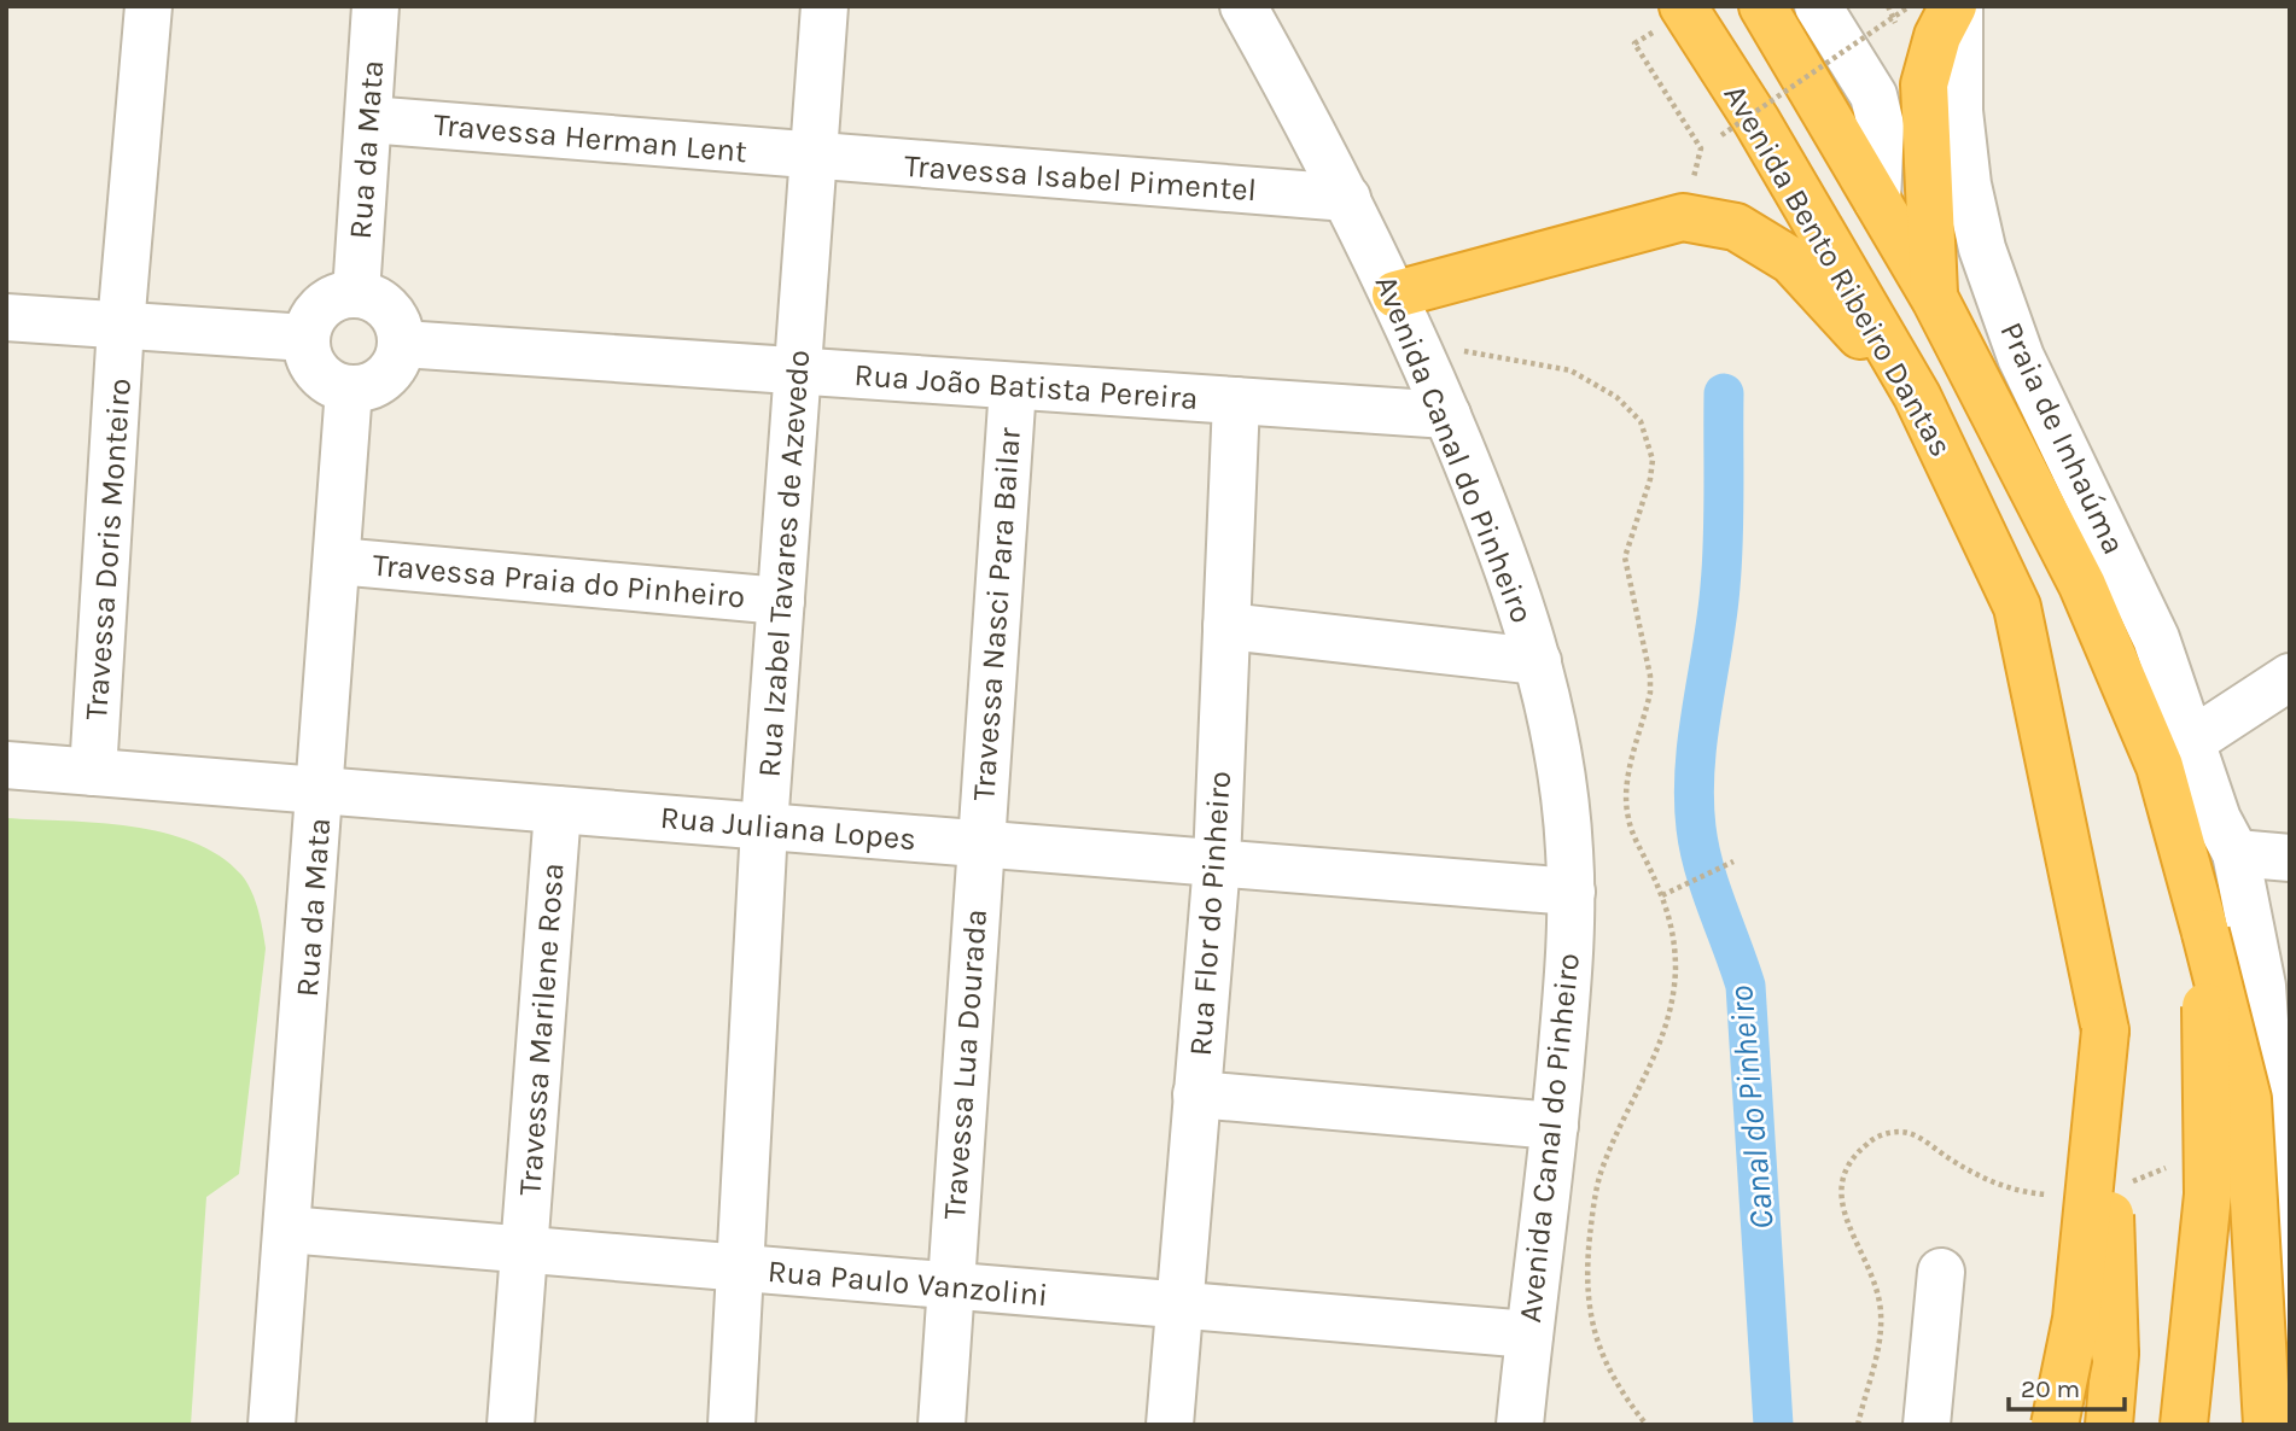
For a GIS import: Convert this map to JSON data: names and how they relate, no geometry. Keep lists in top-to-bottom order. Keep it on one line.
{"streets":{"highway":["Avenida Bento Ribeiro Dantas"],"street":["Travessa Herman Lent","Rua da Mata","Travessa Isabel Pimentel","Rua João Batista Pereira","Praia de Inhaúma","Avenida Canal do Pinheiro","Travessa Doris Monteiro","Rua Izabel Tavares de Azevedo","Travessa Praia do Pinheiro","Travessa Nasci Para Bailar","Rua Juliana Lopes","Rua Flor do Pinheiro","Travessa Marilene Rosa","Travessa Lua Dourada","Rua Paulo Vanzolini"]},"crossings":[["Travessa Herman Lent","Rua da Mata"],["Travessa Herman Lent","Travessa Isabel Pimentel"],["Travessa Herman Lent","Rua Izabel Tavares de Azevedo"],["Rua da Mata","Rua João Batista Pereira"],["Rua da Mata","Travessa Praia do Pinheiro"],["Rua da Mata","Rua Juliana Lopes"],["Rua da Mata","Rua Paulo Vanzolini"],["Travessa Isabel Pimentel","Avenida Canal do Pinheiro"],["Travessa Isabel Pimentel","Rua Izabel Tavares de Azevedo"],["Rua João Batista Pereira","Avenida Canal do Pinheiro"],["Rua João Batista Pereira","Rua Izabel Tavares de Azevedo"],["Rua João Batista Pereira","Travessa Nasci Para Bailar"],["Rua João Batista Pereira","Rua Flor do Pinheiro"],["Avenida Canal do Pinheiro","Rua Juliana Lopes"],["Avenida Canal do Pinheiro","Rua Paulo Vanzolini"],["Travessa Doris Monteiro","Rua Juliana Lopes"],["Rua Izabel Tavares de Azevedo","Travessa Praia do Pinheiro"],["Rua Izabel Tavares de Azevedo","Rua Juliana Lopes"],["Rua Izabel Tavares de Azevedo","Rua Paulo Vanzolini"],["Travessa Nasci Para Bailar","Rua Juliana Lopes"],["Travessa Nasci Para Bailar","Travessa Lua Dourada"],["Rua Juliana Lopes","Rua Flor do Pinheiro"],["Rua Juliana Lopes","Travessa Marilene Rosa"],["Rua Juliana Lopes","Travessa Lua Dourada"],["Rua Flor do Pinheiro","Rua Paulo Vanzolini"],["Travessa Marilene Rosa","Rua Paulo Vanzolini"],["Travessa Lua Dourada","Rua Paulo Vanzolini"]],"water":["Canal do Pinheiro"],"scale_bar":"20 m"}
